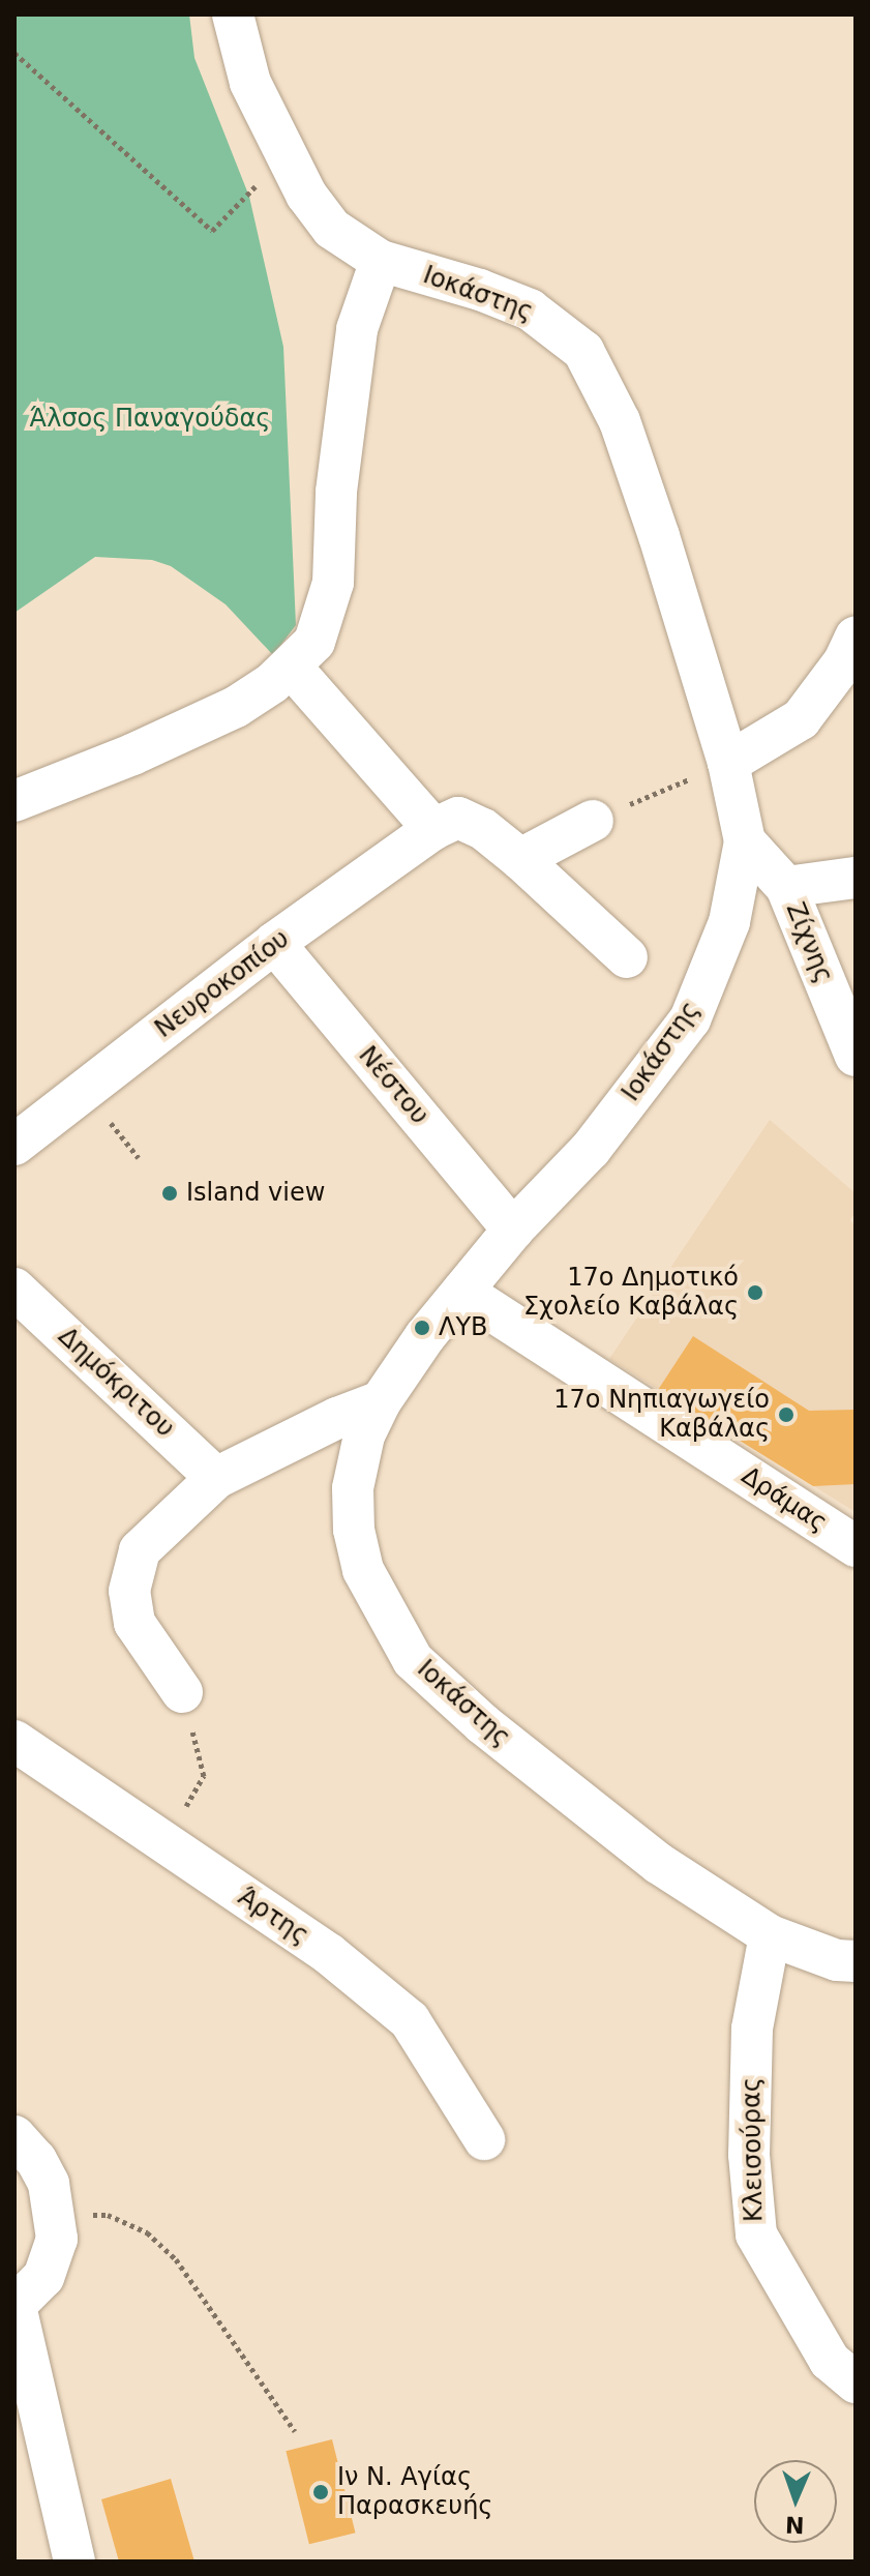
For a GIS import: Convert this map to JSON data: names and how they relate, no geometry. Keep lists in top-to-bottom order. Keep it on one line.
{"streets":{"street":["Ιοκάστης","Ζίχνης","Νευροκοπίου","Νέστου","Δημόκριτου","Δράμας","Άρτης","Κλεισούρας"]},"crossings":[["Ιοκάστης","Ζίχνης"],["Ιοκάστης","Νέστου"],["Ιοκάστης","Δράμας"],["Ιοκάστης","Κλεισούρας"],["Νευροκοπίου","Νέστου"]],"parks":["Άλσος Παναγούδας"],"places":["Island view","17ο Δημοτικό Σχολείο Καβάλας","ΛΥΒ","17ο Νηπιαγωγείο Καβάλας","Ιν Ν. Αγίας Παρασκευής"],"north":"bottom"}
